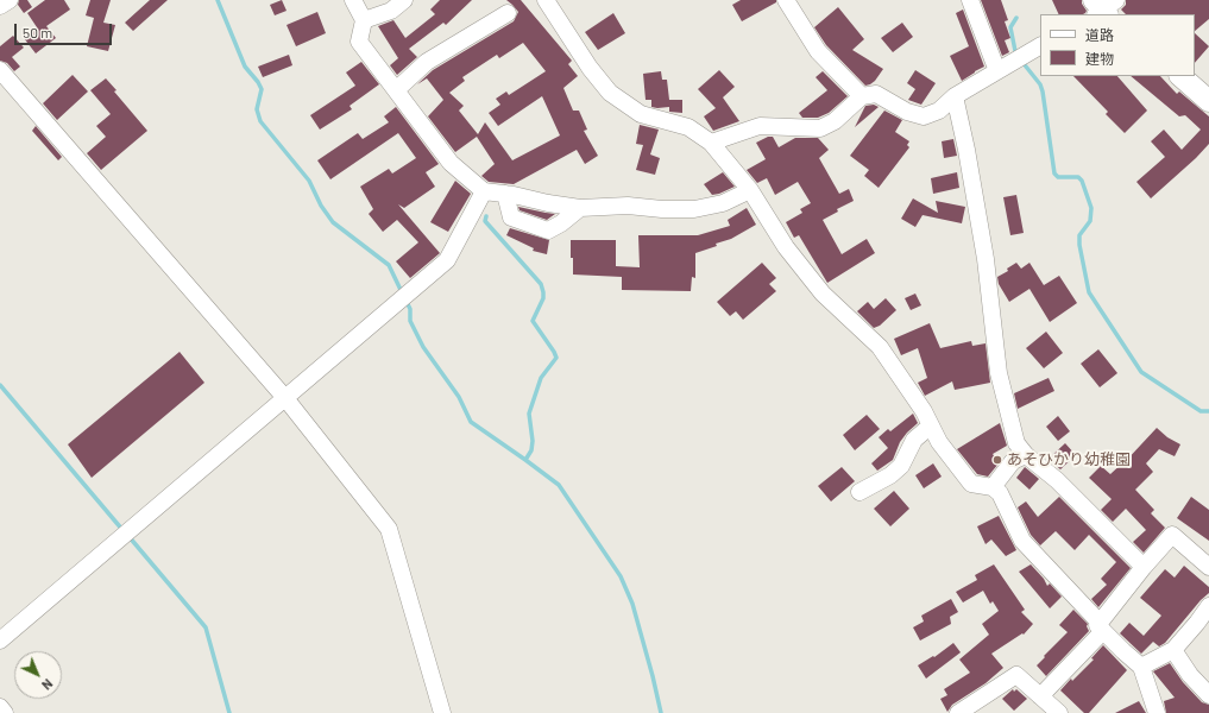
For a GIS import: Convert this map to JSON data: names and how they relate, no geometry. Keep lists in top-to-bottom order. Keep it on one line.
{"places":["あそひかり幼稚園"],"legend":["道路","建物"],"scale_bar":"50 m","north":"bottom right"}
